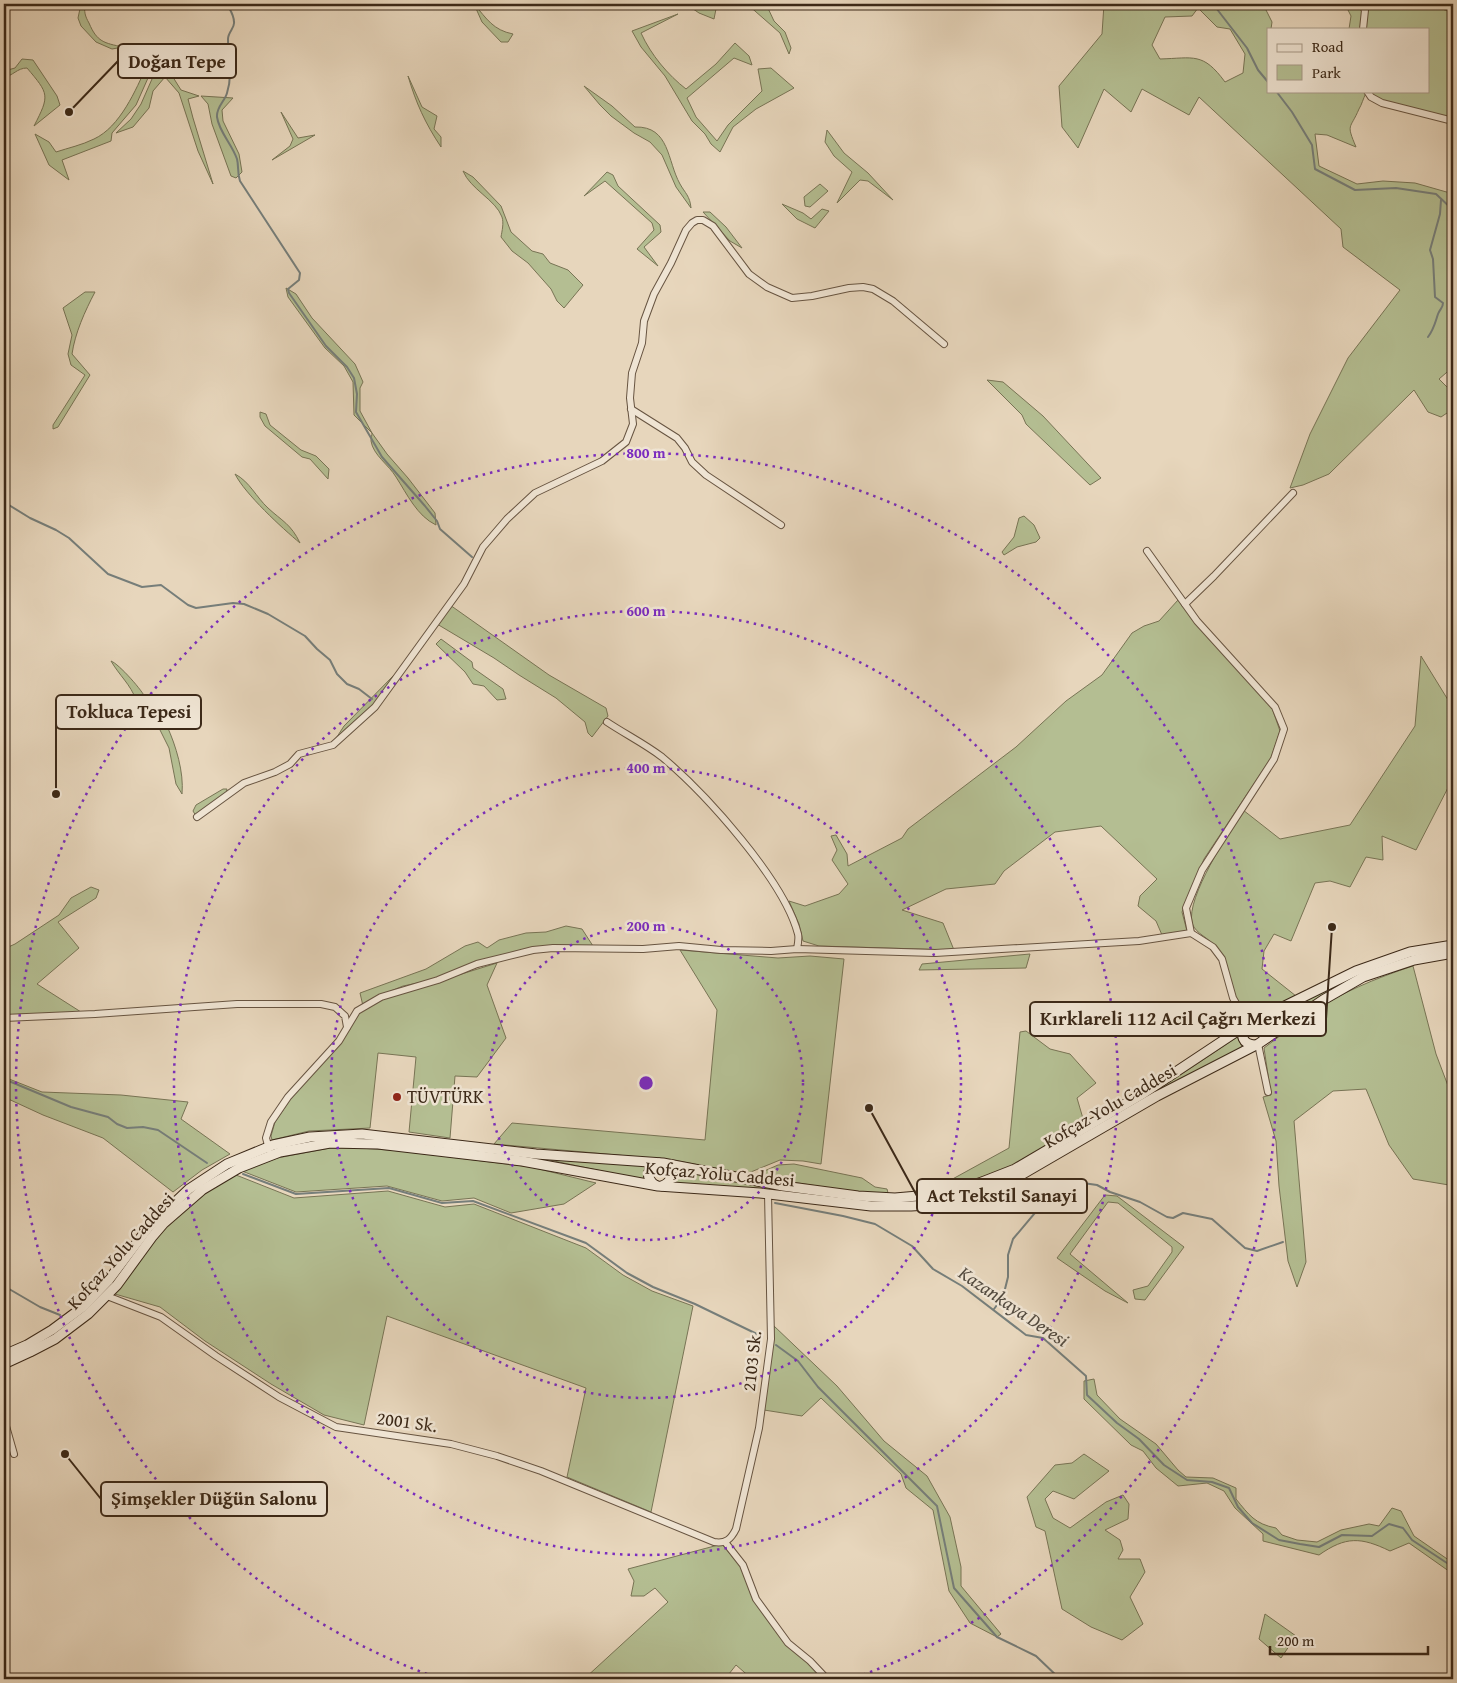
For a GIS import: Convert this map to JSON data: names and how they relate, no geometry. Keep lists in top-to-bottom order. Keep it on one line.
{"streets":{"main road":["Kofçaz Yolu Caddesi"],"street":["2103 Sk.","2001 Sk."]},"crossings":[["Kofçaz Yolu Caddesi","2103 Sk."],["Kofçaz Yolu Caddesi","2001 Sk."],["2103 Sk.","2001 Sk."]],"water":["Kazankaya Deresi"],"places":["Doğan Tepe","Tokluca Tepesi","Kırklareli 112 Acil Çağrı Merkezi","TÜVTÜRK","Act Tekstil Sanayi","Şimşekler Düğün Salonu"],"legend":["Road","Park"],"scale_bar":"200 m","rings":["800 m","600 m","400 m","200 m"]}
